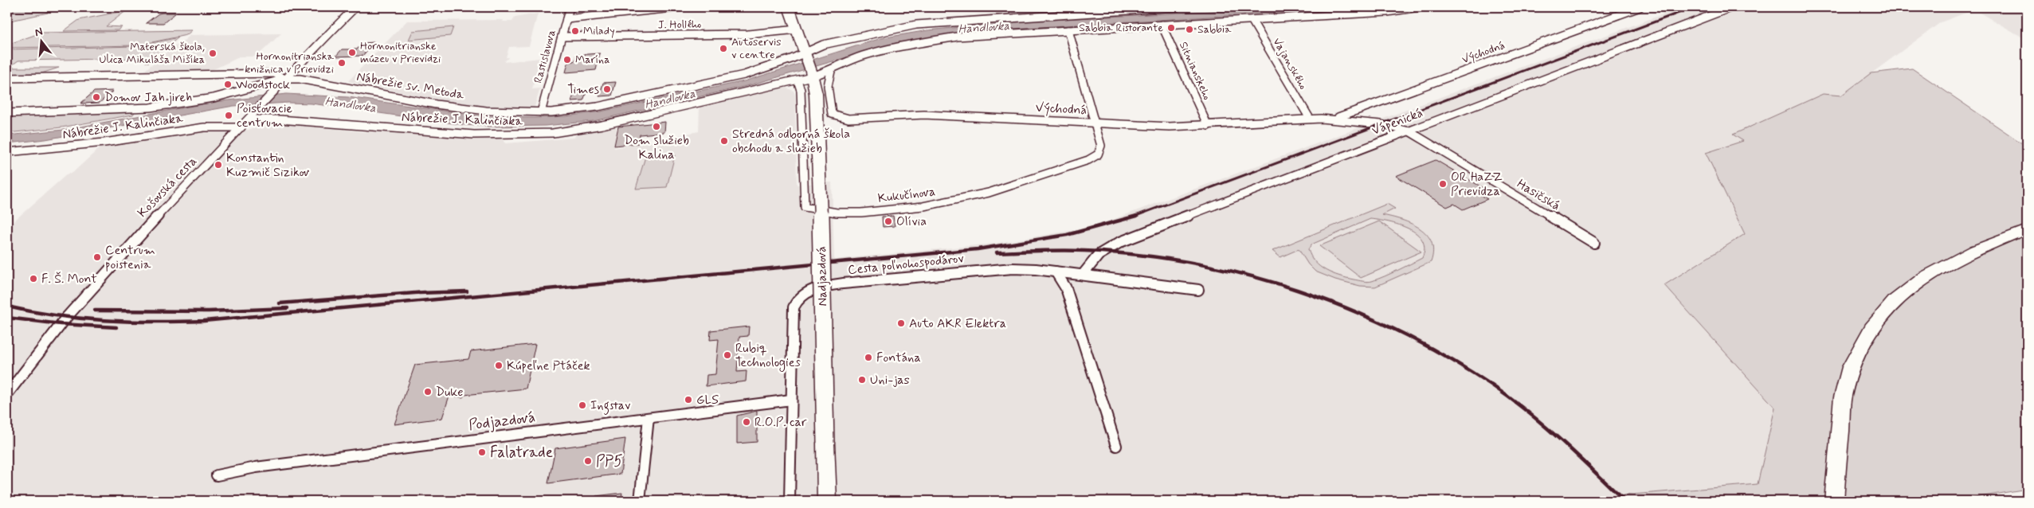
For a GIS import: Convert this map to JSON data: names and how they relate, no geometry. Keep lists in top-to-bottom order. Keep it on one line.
{"streets":{"main road":["Nadjazdová"],"street":["J. Hollého","Východná","Rastislavova","Vajanského","Sitnianskeho","Nábrežie sv. Metoda","Nábrežie J. Kalinčiaka","Vápenická","Košovská cesta","Kukučínova","Hasičská","Cesta poľnohospodárov","Podjazdová"]},"crossings":[["J. Hollého","Rastislavova"],["J. Hollého","Nadjazdová"],["Východná","Vajanského"],["Východná","Sitnianskeho"],["Východná","Nábrežie J. Kalinčiaka"],["Východná","Vápenická"],["Východná","Kukučínova"],["Východná","Hasičská"],["Východná","Nadjazdová"],["Rastislavova","Nábrežie sv. Metoda"],["Vajanského","Nábrežie J. Kalinčiaka"],["Sitnianskeho","Nábrežie J. Kalinčiaka"],["Nábrežie sv. Metoda","Košovská cesta"],["Nábrežie sv. Metoda","Nadjazdová"],["Nábrežie J. Kalinčiaka","Košovská cesta"],["Nábrežie J. Kalinčiaka","Kukučínova"],["Nábrežie J. Kalinčiaka","Nadjazdová"],["Vápenická","Hasičská"],["Vápenická","Cesta poľnohospodárov"],["Cesta poľnohospodárov","Podjazdová"]],"water":["Handlovka"],"places":["Sabbia Ristorante","Sabbia","Milady","Autoservis v centre","Hornonitrianske múzeu v Prievidzi","Materská škola, Ulica Mikuláša Mišíka","Marína","Hornonitrianska knižnica v Prievidzi","Woodstock","Times","Domov Jah jireh","Poisťovacie centrum","Dom služieb Kalina","Stredná odborná škola obchodu a služieb","Konstantin Kuzmič Sizikov","OR HaZZ Prievidza","Olívia","Centrum poistenia","F. Š. Mont","Auto AKR Elektra","Rubiq Technologies","Fontána","Kúpeľne Ptáček","Uni-jas","Duke","GLS","Ingstav","R.O.P. car","Falatrade","PP5"],"north":"top"}
